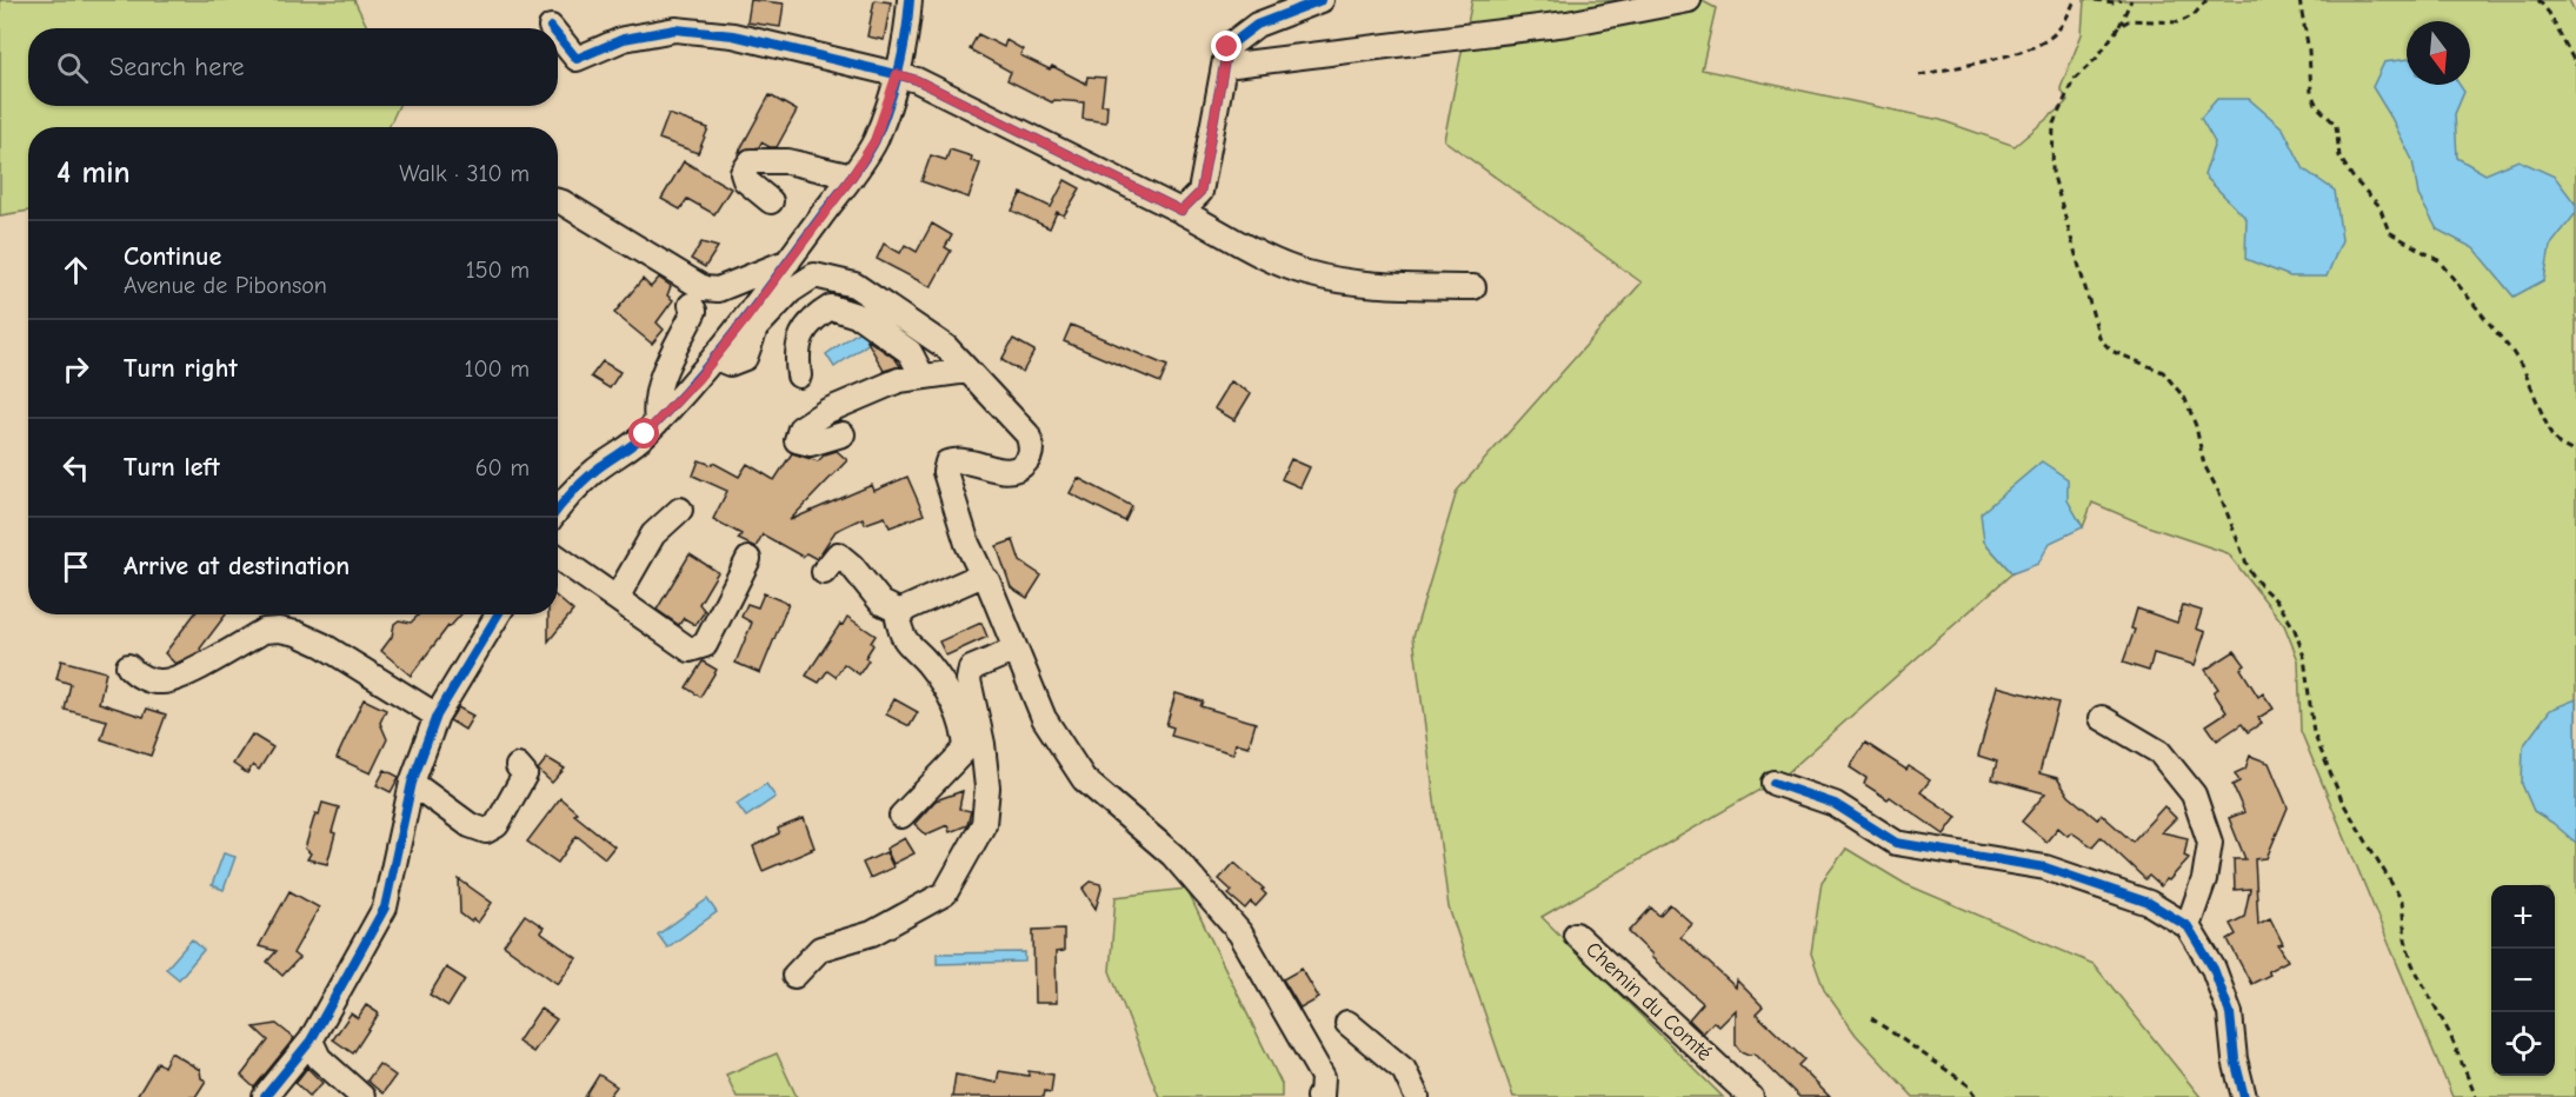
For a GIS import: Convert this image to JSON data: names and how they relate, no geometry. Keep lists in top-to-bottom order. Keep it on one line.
{"streets":{"street":["Chemin du Comté"]},"north":"bottom","page":{"search":"Search here","heading":["4 min","Walk · 310 m"],"list":[["Continue","Avenue de Pibonson","150 m"],["Turn right","100 m"],["Turn left","60 m"],"Arrive at destination"],"map_buttons":["+","−"]}}
